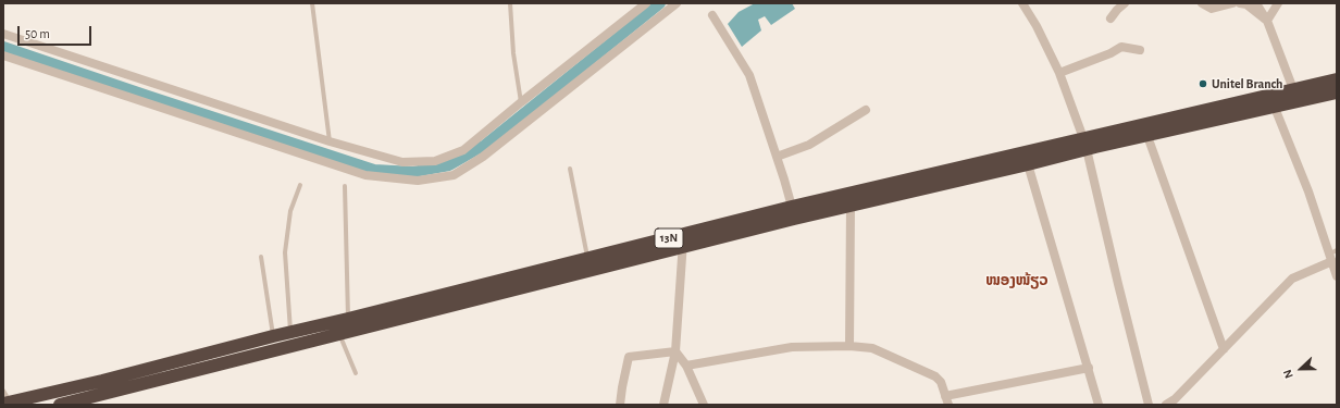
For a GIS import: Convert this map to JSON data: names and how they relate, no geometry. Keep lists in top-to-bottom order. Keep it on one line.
{"streets":{"highway":["13N"]},"districts":["ໜອງໜ້ຽວ"],"places":["Unitel Branch"],"scale_bar":"50 m","north":"left"}
